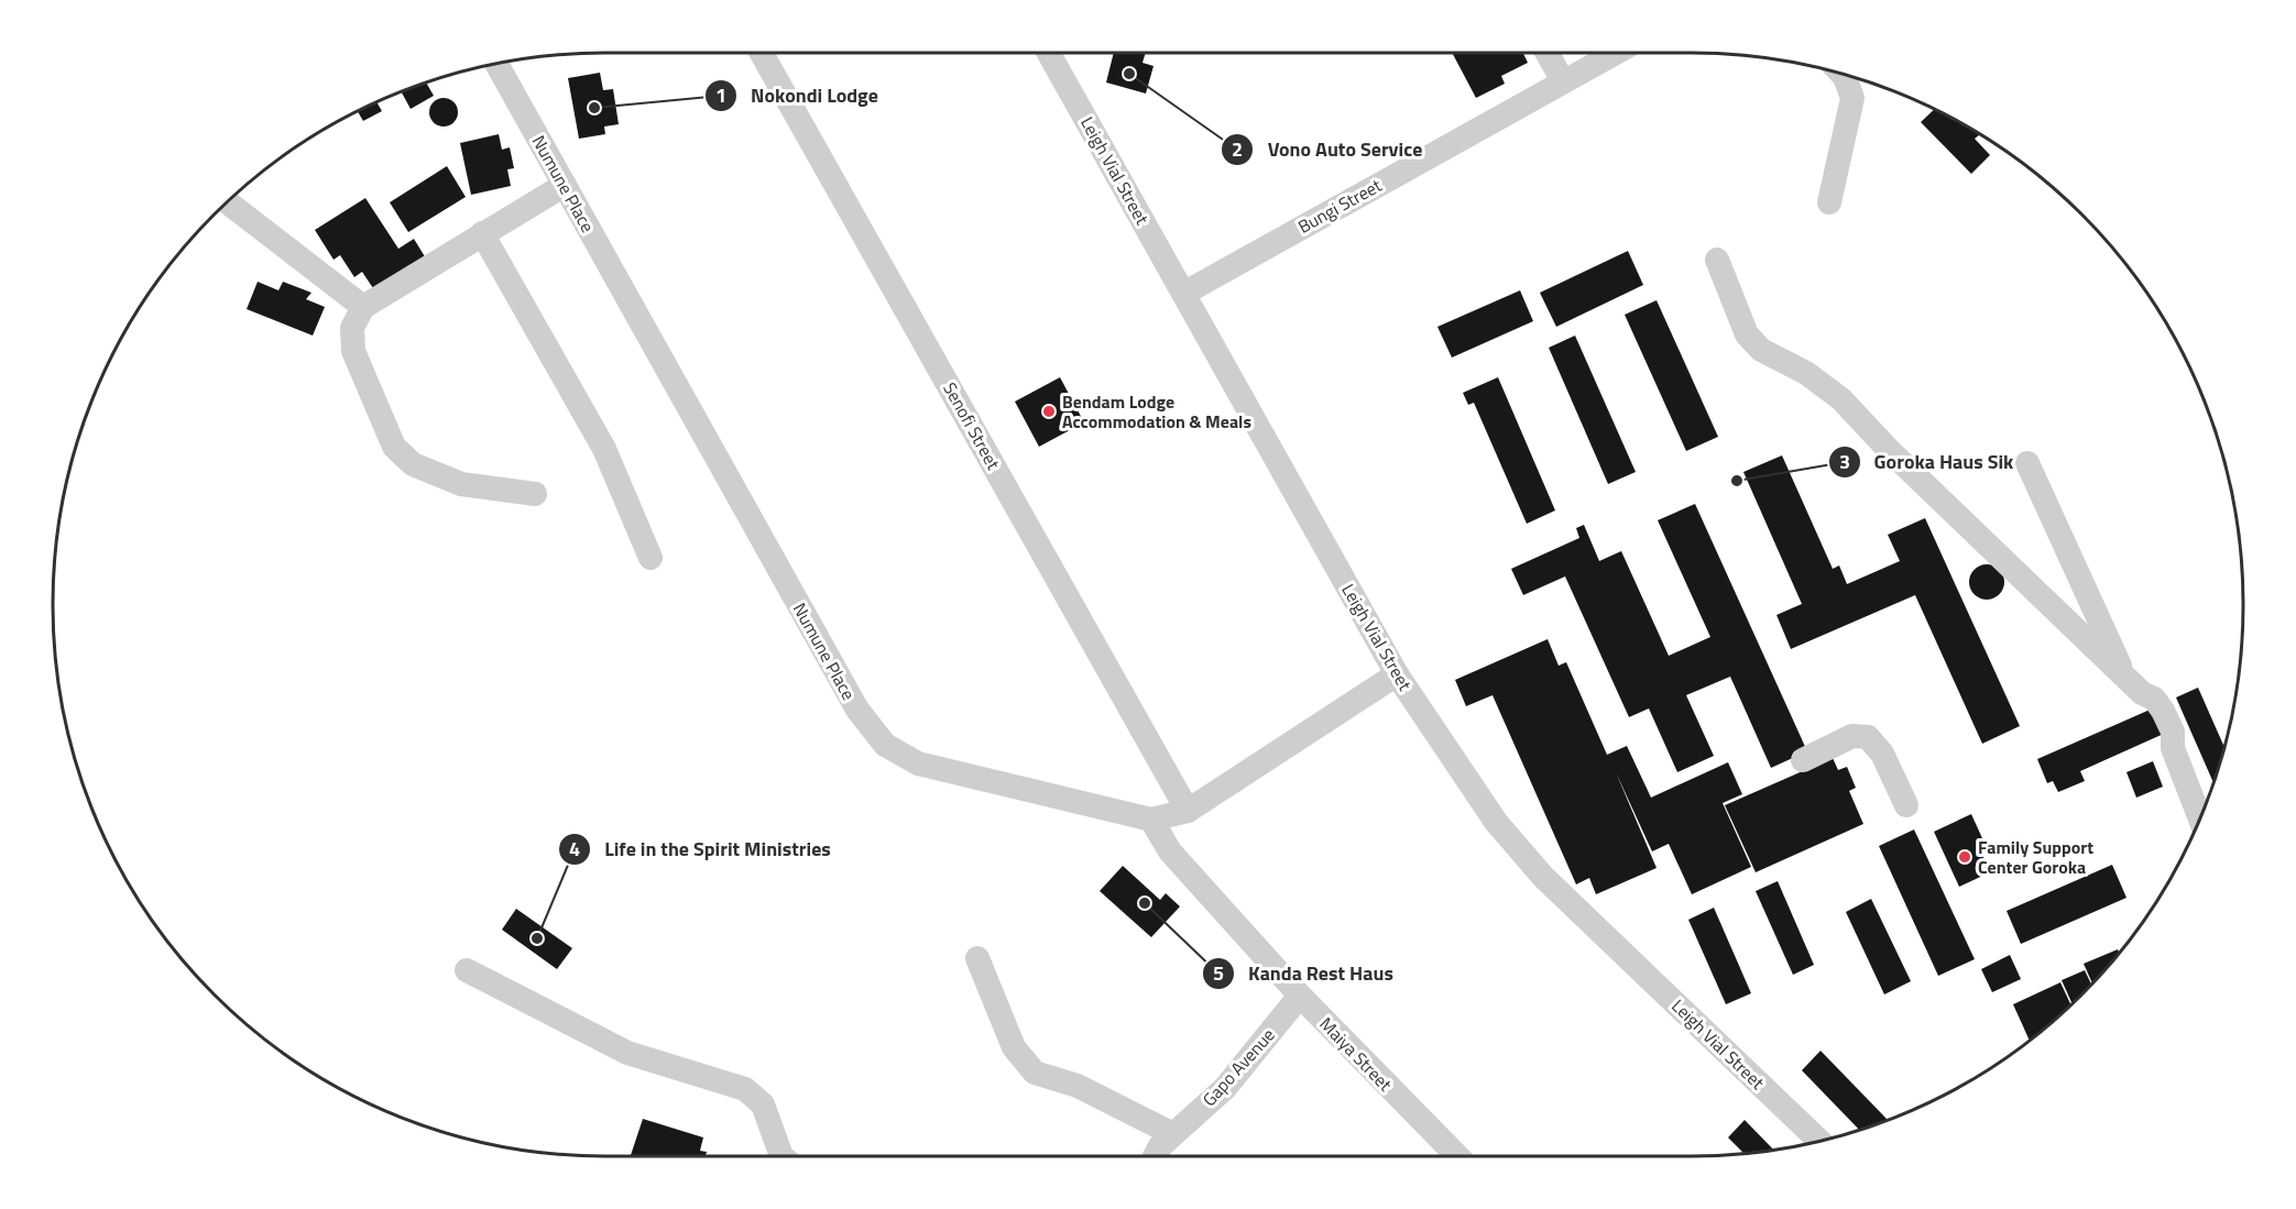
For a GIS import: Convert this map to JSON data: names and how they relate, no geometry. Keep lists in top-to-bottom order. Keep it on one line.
{"streets":{"street":["Leigh Vial Street","Numune Place","Bungi Street","Senofi Street","Maiya Street","Gapo Avenue"]},"crossings":[["Leigh Vial Street","Numune Place"],["Leigh Vial Street","Bungi Street"],["Numune Place","Senofi Street"],["Numune Place","Maiya Street"],["Maiya Street","Gapo Avenue"]],"places":["Vono Auto Service","Nokondi Lodge","Bendam Lodge Accommodation & Meals","Goroka Haus Sik","Family Support Center Goroka","Kanda Rest Haus","Life in the Spirit Ministries"]}
